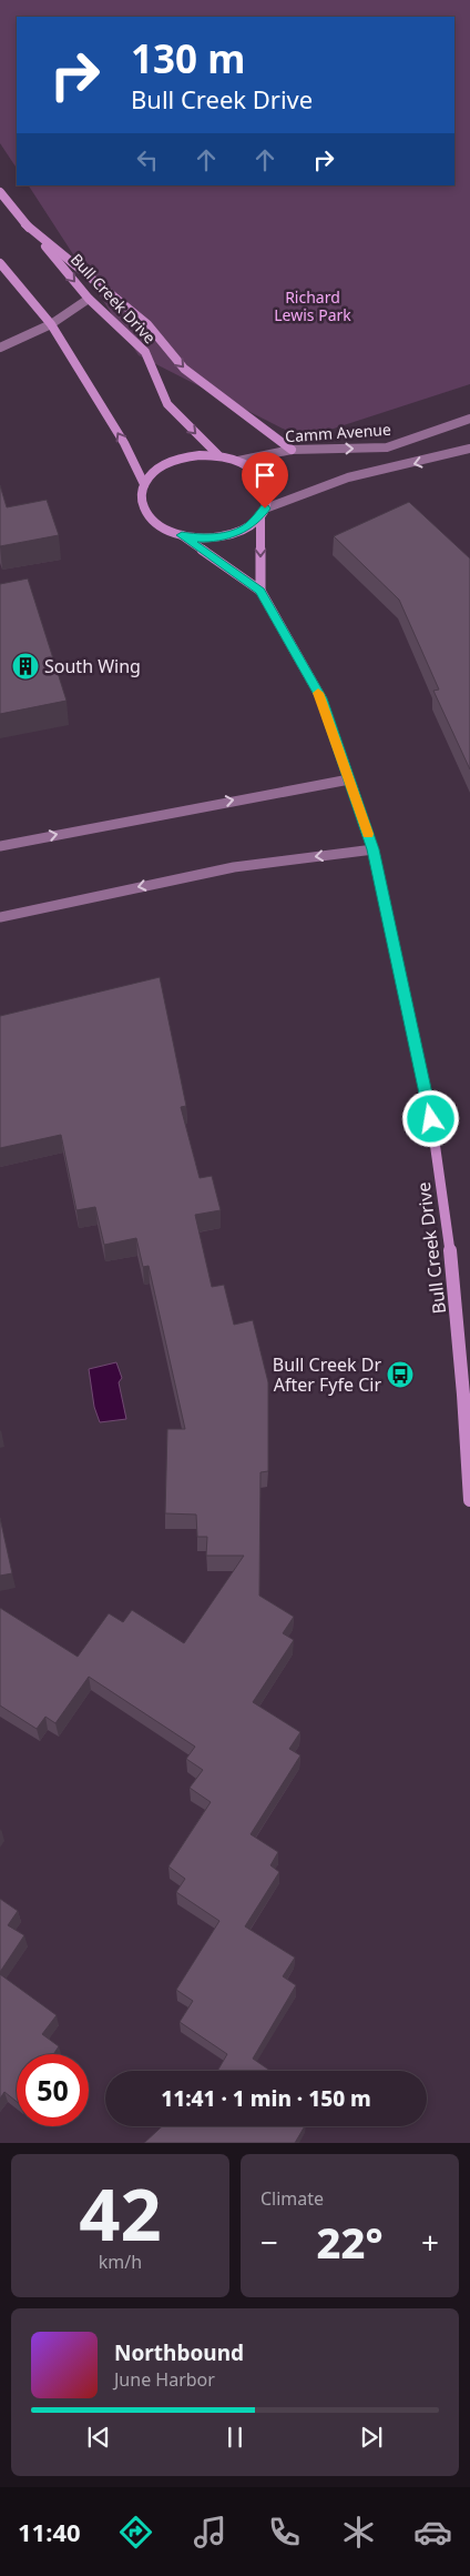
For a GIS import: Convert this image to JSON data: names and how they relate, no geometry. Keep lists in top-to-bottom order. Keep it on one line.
{"streets":{"main road":["Bull Creek Drive"],"street":["Camm Avenue"]},"crossings":[["Bull Creek Drive","Camm Avenue"]],"parks":["Richard Lewis Park"],"places":{"building":["South Wing"],"bus stop":["Bull Creek Dr After Fyfe Cir"]},"page":{"turn":["130 m","Bull Creek Drive"],"limit":"50","trip":"11:41 · 1 min · 150 m","tile":[["42","km/h"],"Climate"],"heat":["−","22°","+"],"song":["Northbound","June Harbor"],"tabs":"11:40"}}
